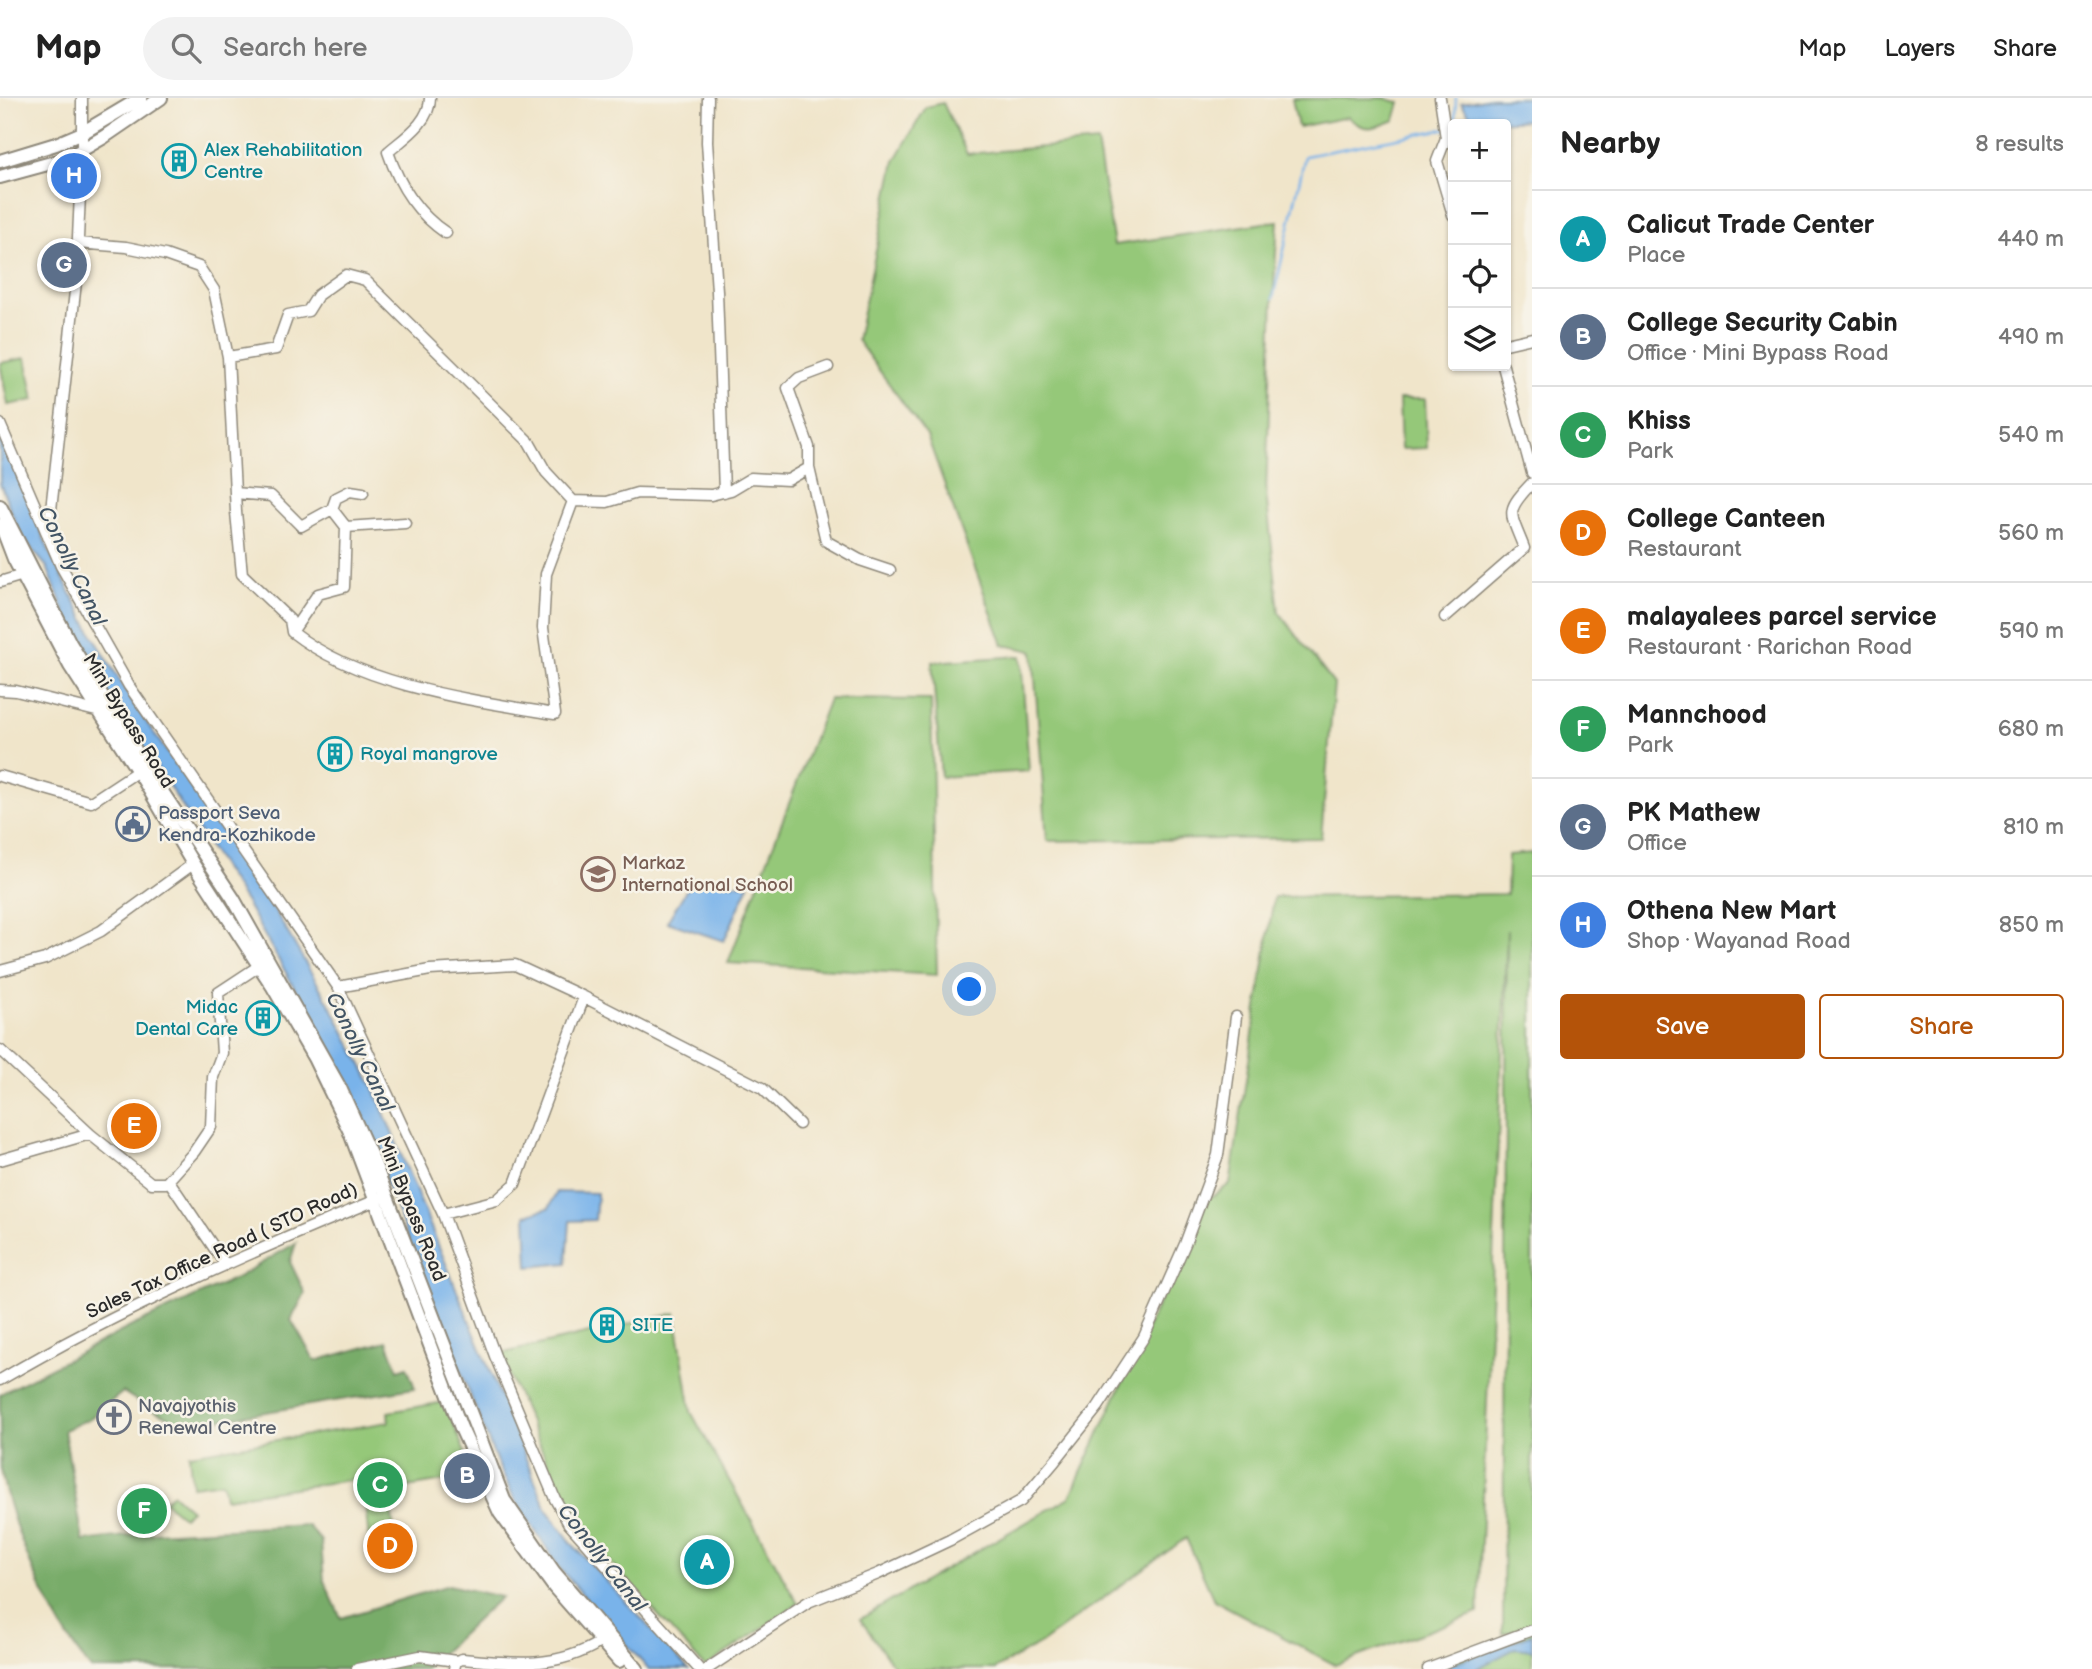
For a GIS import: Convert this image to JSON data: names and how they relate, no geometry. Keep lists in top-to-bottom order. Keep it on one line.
{"streets":{"main road":["Mini Bypass Road"],"street":["Sales Tax Office Road ( STO Road)"]},"crossings":[["Mini Bypass Road","Sales Tax Office Road ( STO Road)"]],"water":["Conolly Canal"],"places":{"building":["Alex Rehabilitation Centre","Royal mangrove","Midac Dental Care","SITE"],"public building":["Passport Seva Kendra-Kozhikode"],"school or university":["Markaz International School"],"church":["Navajyothis Renewal Centre"]},"page":{"header":"Map","search":"Search here","nav":["Map","Layers","Share"],"heading":["Nearby","8 results"],"map_buttons":["+","−"],"pins":["H","G","E","B","C","F","D","A"],"list":[{"mark":"A","name":"Calicut Trade Center","note":"Place","value":"440 m"},{"mark":"B","name":"College Security Cabin","note":"Office · Mini Bypass Road","value":"490 m"},{"mark":"C","name":"Khiss","note":"Park","value":"540 m"},{"mark":"D","name":"College Canteen","note":"Restaurant","value":"560 m"},{"mark":"E","name":"malayalees parcel service","note":"Restaurant · Rarichan Road","value":"590 m"},{"mark":"F","name":"Mannchood","note":"Park","value":"680 m"},{"mark":"G","name":"PK Mathew","note":"Office","value":"810 m"},{"mark":"H","name":"Othena New Mart","note":"Shop · Wayanad Road","value":"850 m"}],"buttons":["Save","Share"]}}
